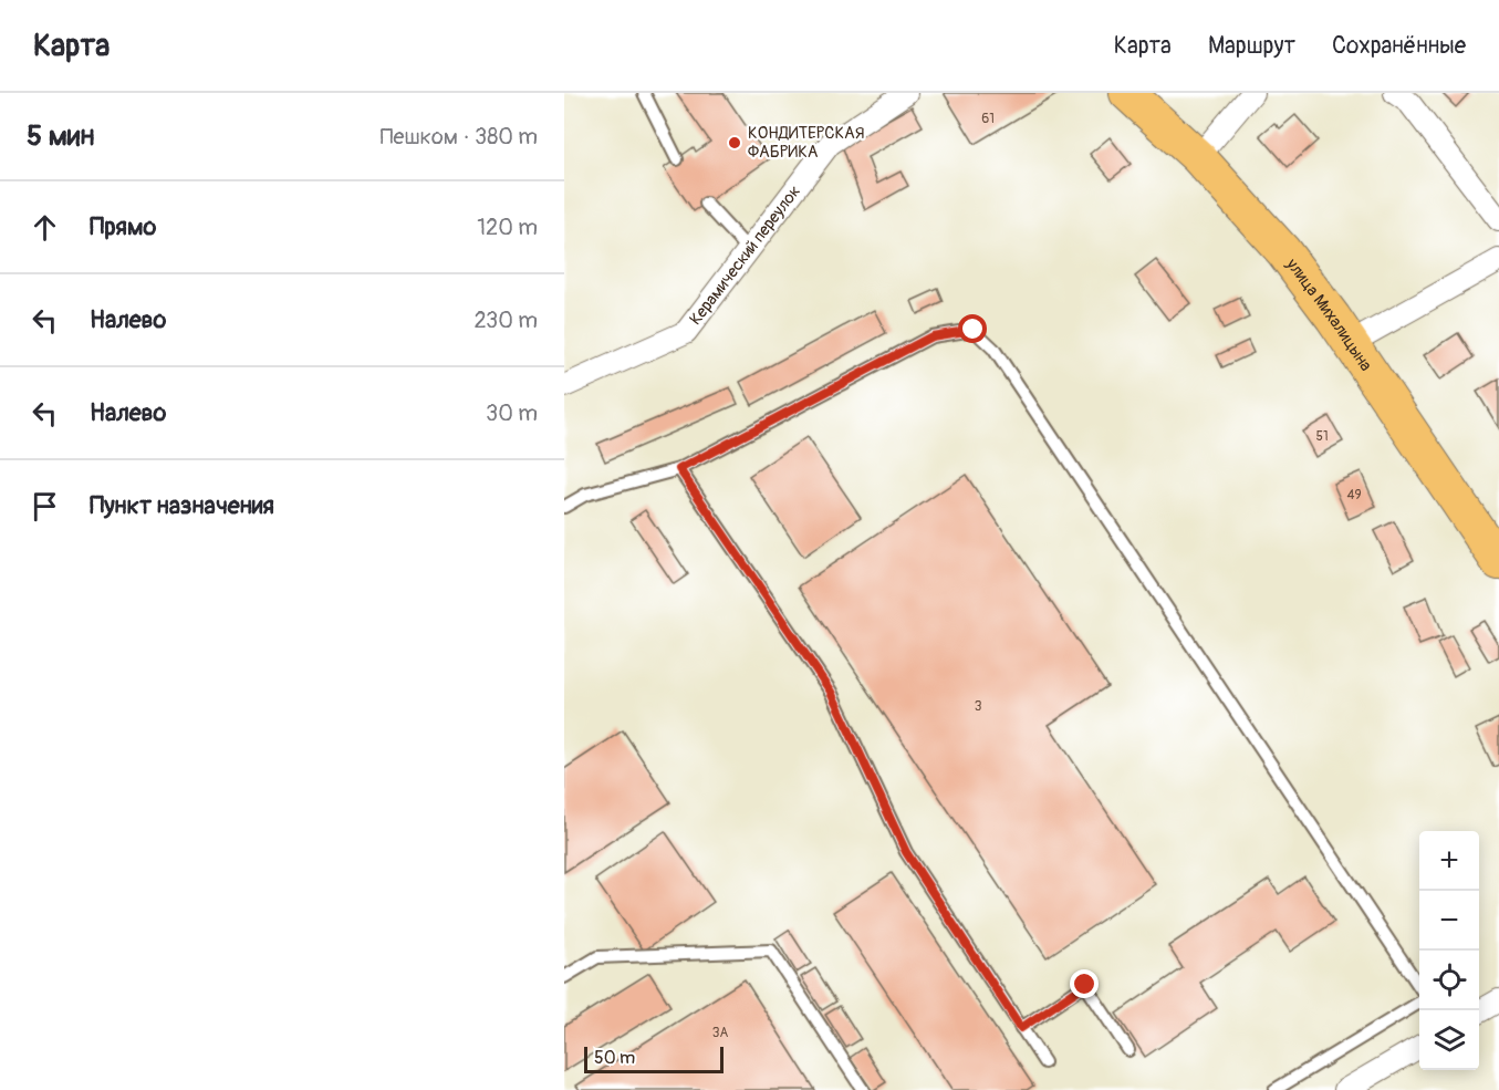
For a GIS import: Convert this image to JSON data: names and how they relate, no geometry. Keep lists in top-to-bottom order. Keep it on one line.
{"streets":{"main road":["улица Михалицына"],"street":["Керамический переулок"]},"places":["КОНДИТЕРСКАЯ ФАБРИКА"],"house_numbers":["61","51","49","3","3А"],"scale_bar":"50 m","page":{"header":"Карта","nav":["Карта","Маршрут","Сохранённые"],"heading":["5 мин","Пешком · 380 m"],"list":[["Прямо","120 m"],["Налево","230 m"],["Налево","30 m"],"Пункт назначения"],"map_buttons":["+","−"],"scale":"50 m"}}
